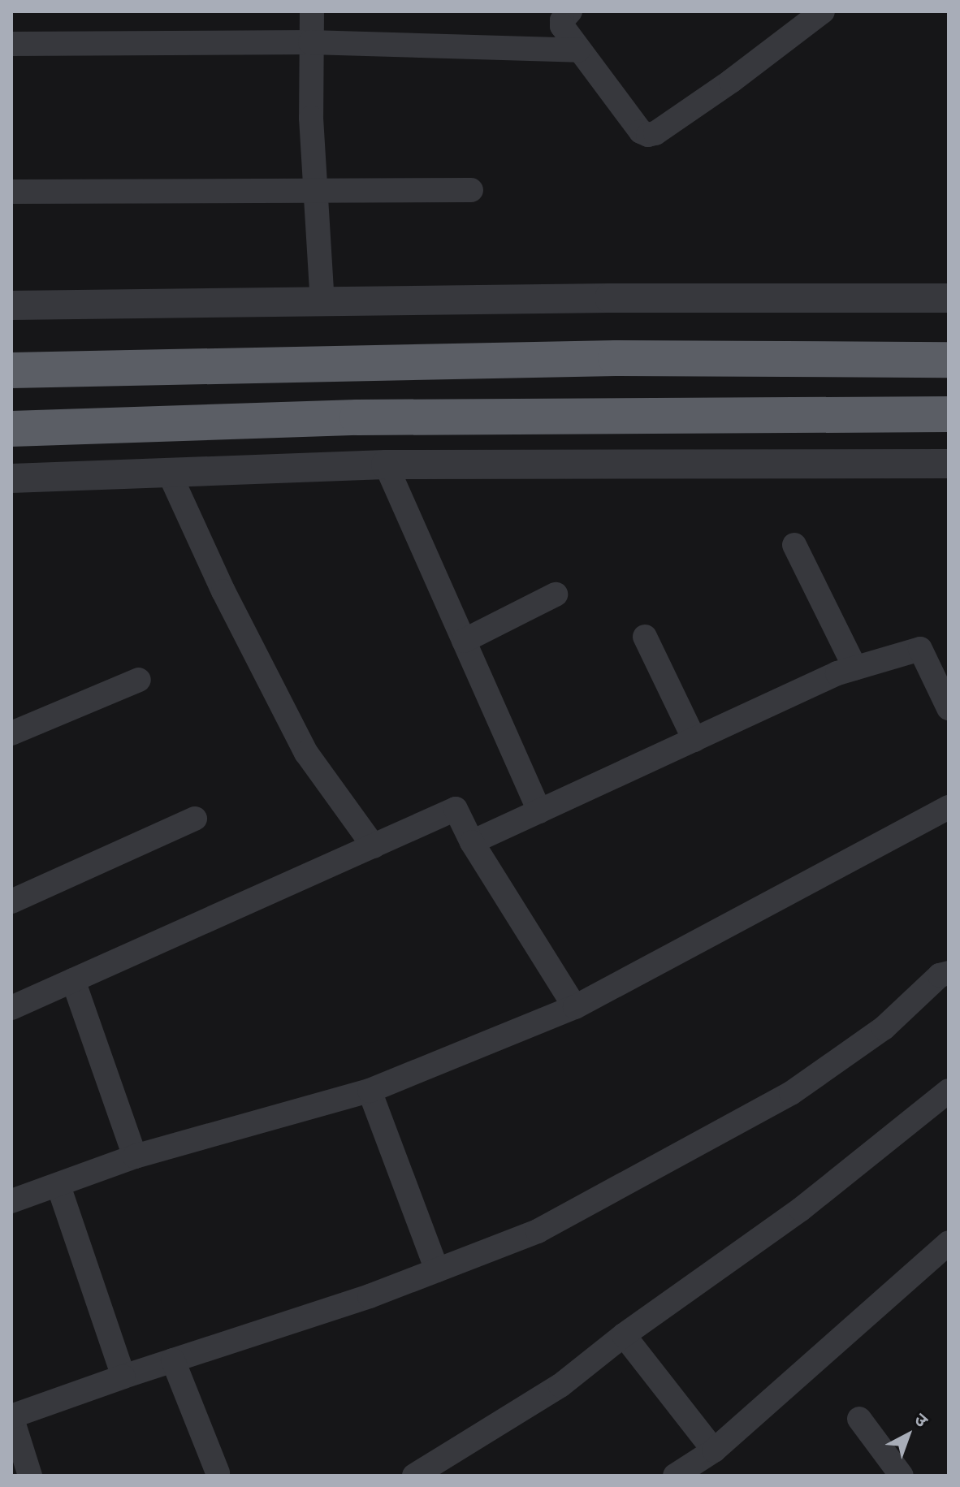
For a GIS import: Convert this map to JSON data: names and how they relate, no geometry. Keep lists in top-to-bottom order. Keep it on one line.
{"north":"top right"}
